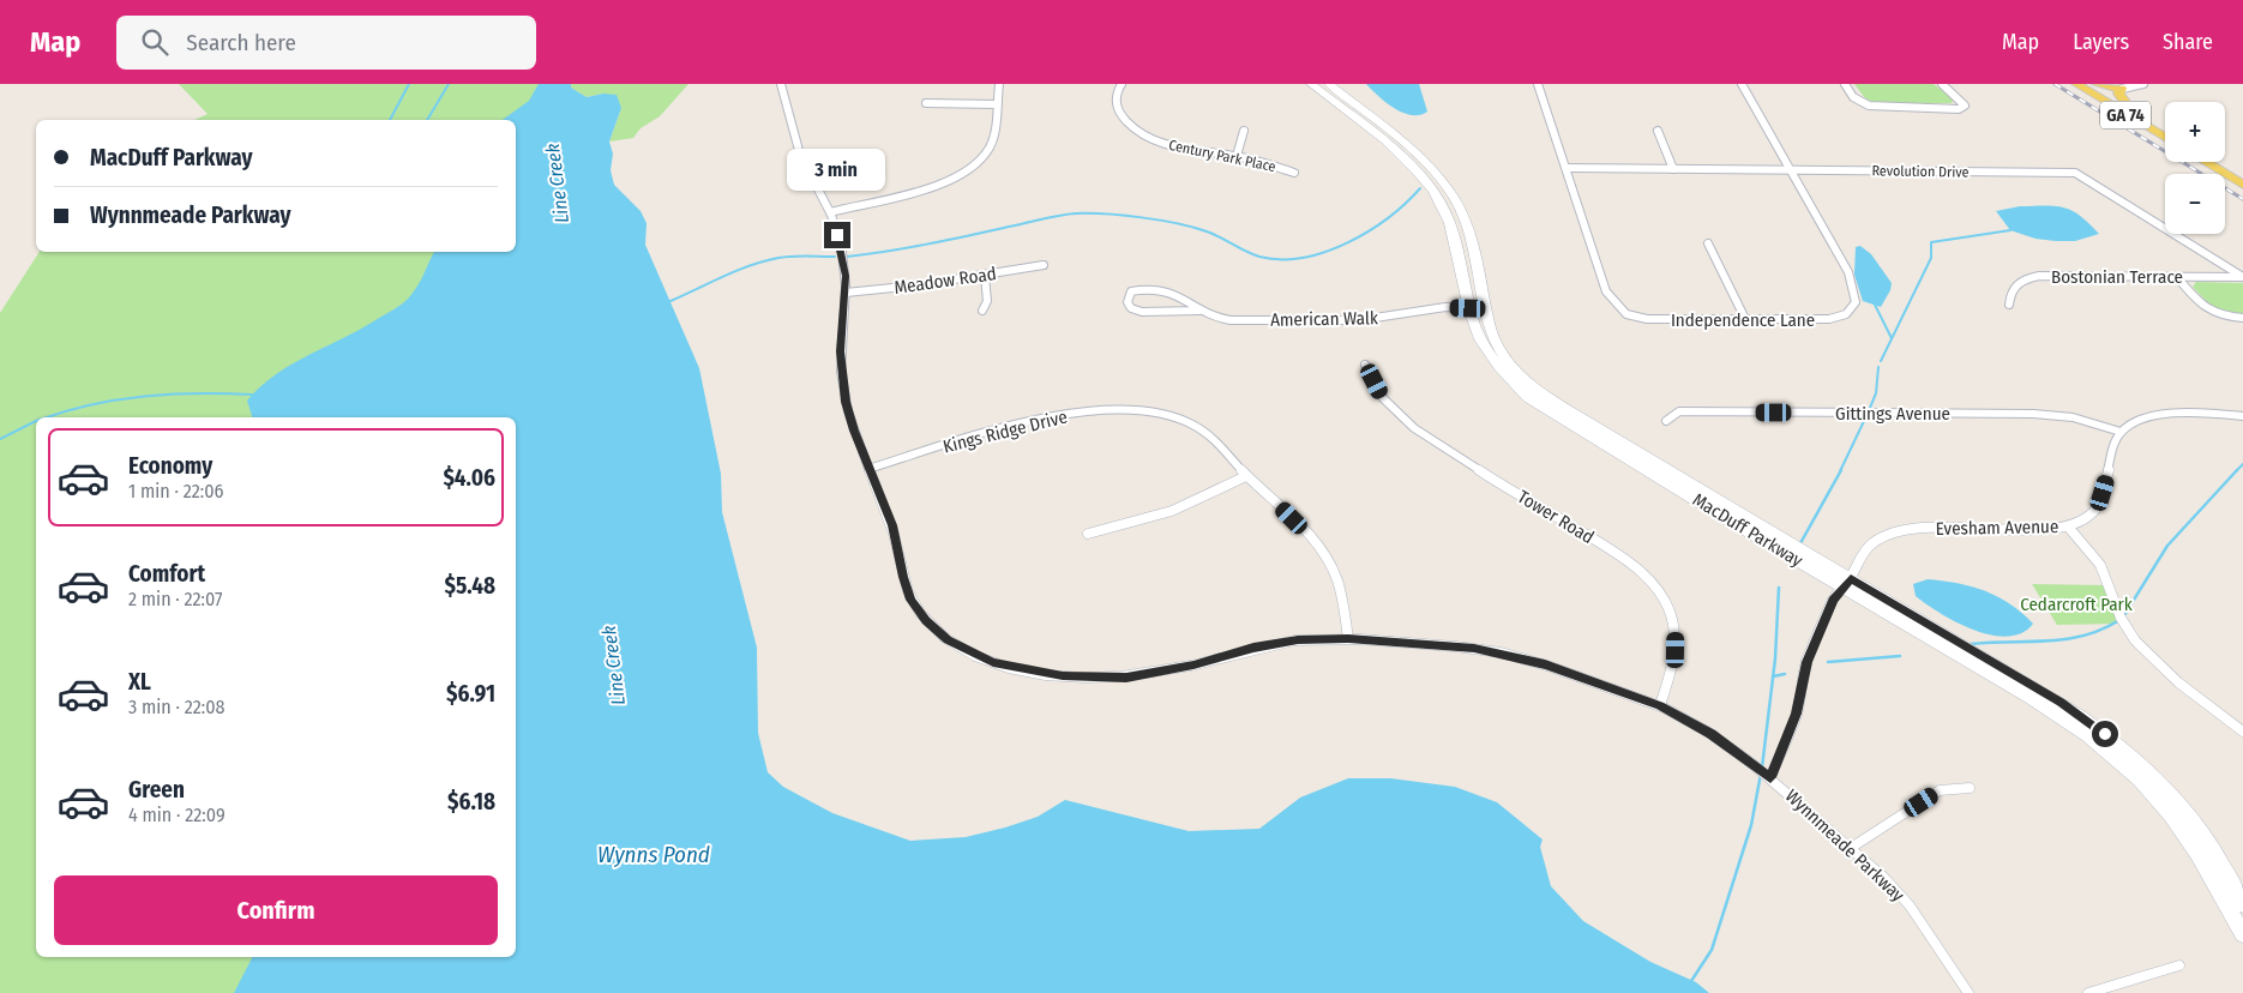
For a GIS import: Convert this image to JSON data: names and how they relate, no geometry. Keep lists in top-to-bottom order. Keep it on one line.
{"streets":{"main road":["GA 74"],"street":["Century Park Place","Revolution Drive","Bostonian Terrace","Meadow Road","American Walk","Independence Lane","Gittings Avenue","Kings Ridge Drive","Tower Road","Evesham Avenue","MacDuff Parkway","Wynnmeade Parkway"]},"crossings":[["Revolution Drive","Bostonian Terrace"],["Revolution Drive","Independence Lane"],["Meadow Road","Wynnmeade Parkway"],["American Walk","MacDuff Parkway"],["Gittings Avenue","Evesham Avenue"],["Kings Ridge Drive","Wynnmeade Parkway"],["Tower Road","Wynnmeade Parkway"],["Evesham Avenue","MacDuff Parkway"],["Evesham Avenue","Wynnmeade Parkway"]],"water":["Line Creek","Wynns Pond"],"parks":["Cedarcroft Park"],"page":{"header":"Map","search":"Search here","nav":["Map","Layers","Share"],"map_buttons":["+","−"],"banner":["MacDuff Parkway","Wynnmeade Parkway"],"bubble":"3 min","list":[{"name":"Economy","note":"1 min · 22:06","value":"$4.06"},{"name":"Comfort","note":"2 min · 22:07","value":"$5.48"},{"name":"XL","note":"3 min · 22:08","value":"$6.91"},{"name":"Green","note":"4 min · 22:09","value":"$6.18"}],"buttons":"Confirm"}}
